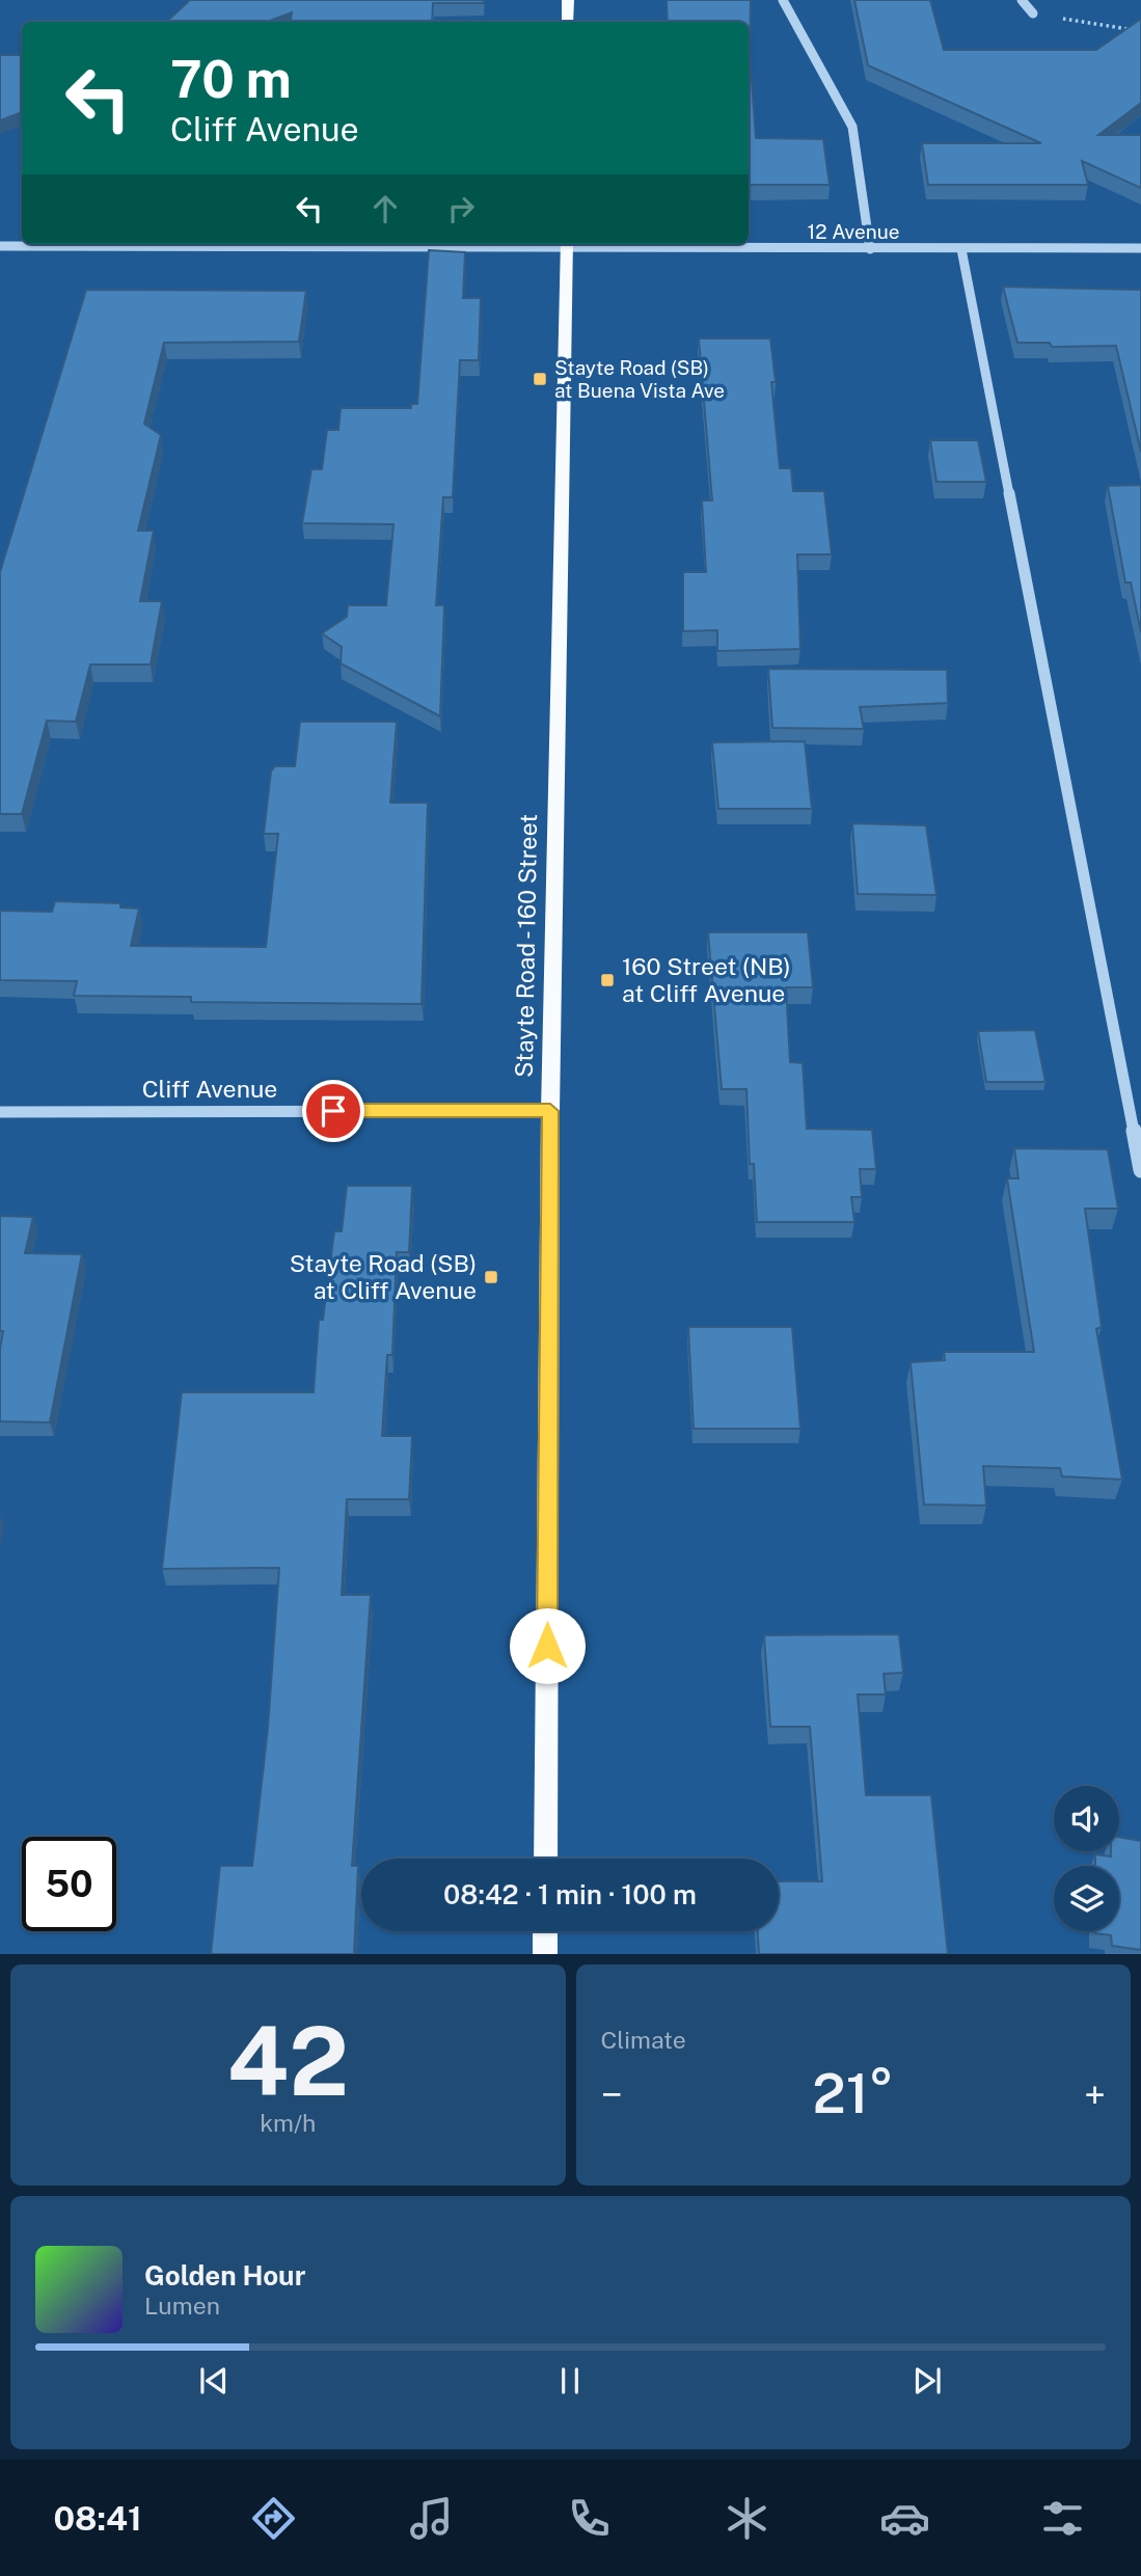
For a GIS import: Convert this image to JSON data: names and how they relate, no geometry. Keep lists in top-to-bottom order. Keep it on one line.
{"streets":{"main road":["Stayte Road - 160 Street"],"street":["12 Avenue","Cliff Avenue"]},"crossings":[["12 Avenue","Stayte Road - 160 Street"],["Stayte Road - 160 Street","Cliff Avenue"]],"places":{"transit":["Stayte Road (SB) at Buena Vista Ave","160 Street (NB) at Cliff Avenue","Stayte Road (SB) at Cliff Avenue"]},"page":{"turn":["70 m","Cliff Avenue"],"limit":"50","trip":"08:42 · 1 min · 100 m","tile":[["42","km/h"],"Climate"],"heat":["−","21°","+"],"song":["Golden Hour","Lumen"],"tabs":"08:41"}}
